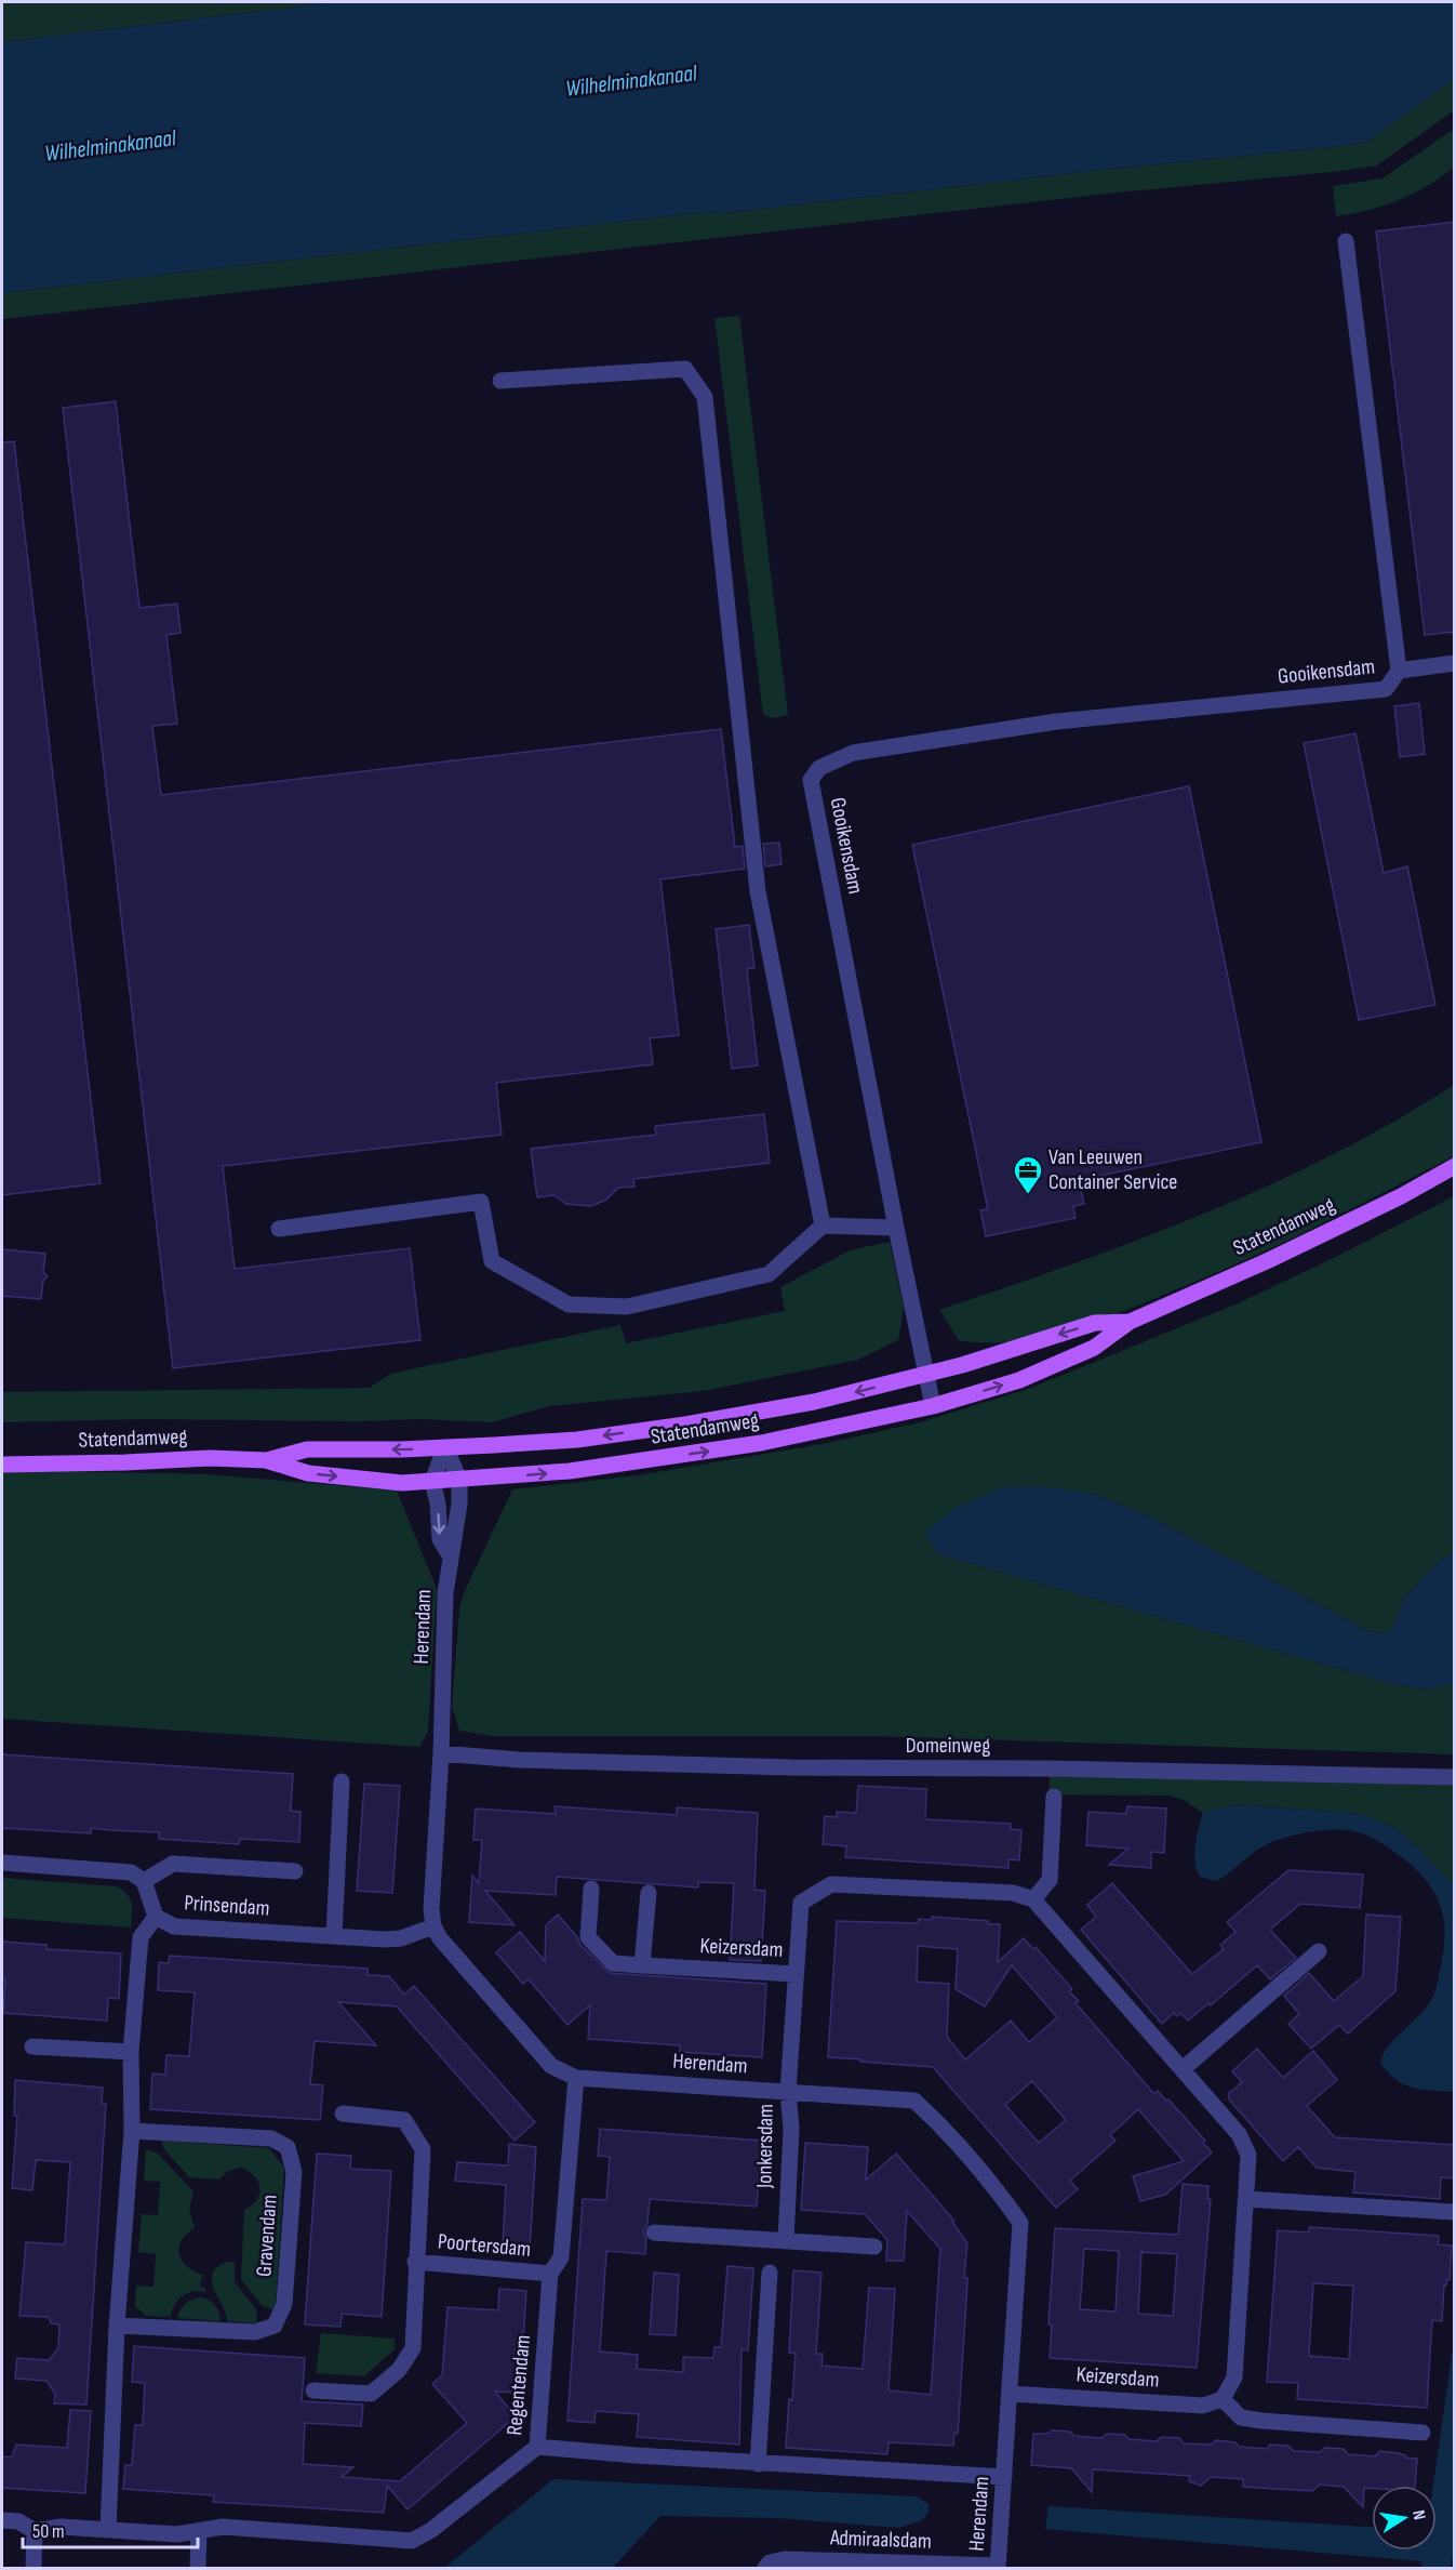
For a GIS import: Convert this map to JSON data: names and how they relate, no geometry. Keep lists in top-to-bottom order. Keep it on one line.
{"streets":{"main road":["Statendamweg"],"street":["Gooikensdam","Herendam","Domeinweg","Prinsendam","Keizersdam","Jonkersdam","Gravendam","Poortersdam","Regentendam","Admiraalsdam"]},"crossings":[["Gooikensdam","Statendamweg"],["Statendamweg","Herendam"],["Herendam","Domeinweg"],["Herendam","Prinsendam"],["Herendam","Keizersdam"],["Herendam","Jonkersdam"],["Herendam","Regentendam"],["Herendam","Admiraalsdam"],["Keizersdam","Jonkersdam"],["Poortersdam","Regentendam"]],"water":["Wilhelminakanaal"],"places":{"office":["Van Leeuwen Container Service"]},"scale_bar":"50 m","north":"right"}
